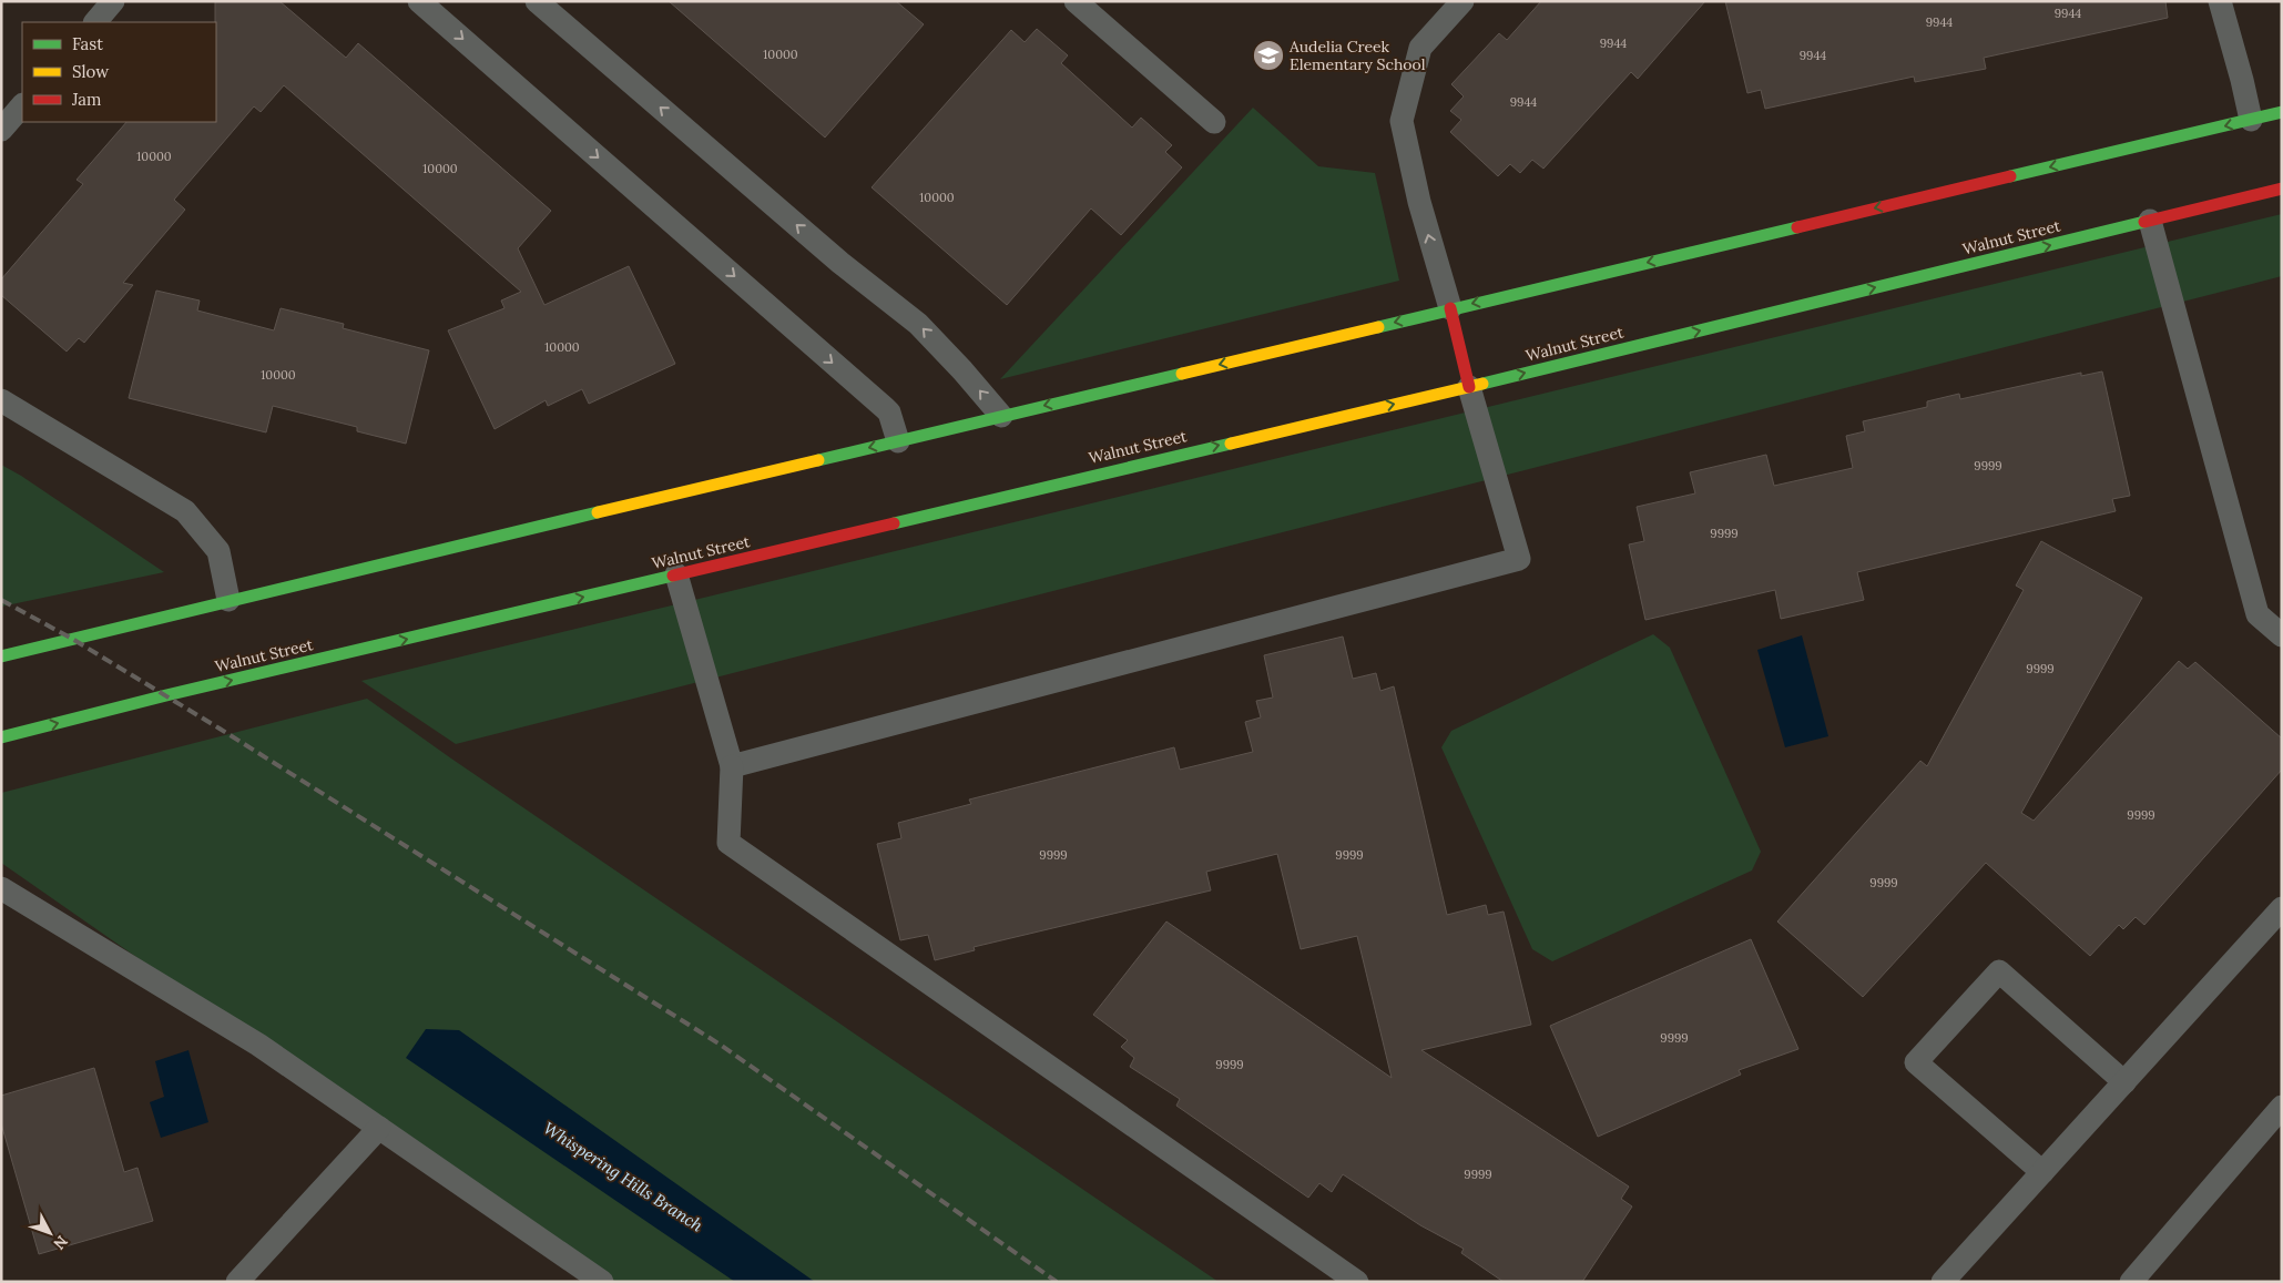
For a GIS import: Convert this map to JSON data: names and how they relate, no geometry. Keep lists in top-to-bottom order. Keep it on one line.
{"streets":{"main road":["Walnut Street"]},"water":["Whispering Hills Branch"],"places":{"school or university":["Audelia Creek Elementary School"]},"house_numbers":["9944","9944","9944","10000","9944","9944","10000","10000","10000","10000","10000","9999","9999","9999","9999","9999","9999","9999","9999","9999","9999"],"legend":["Fast","Slow","Jam"],"north":"bottom right"}
